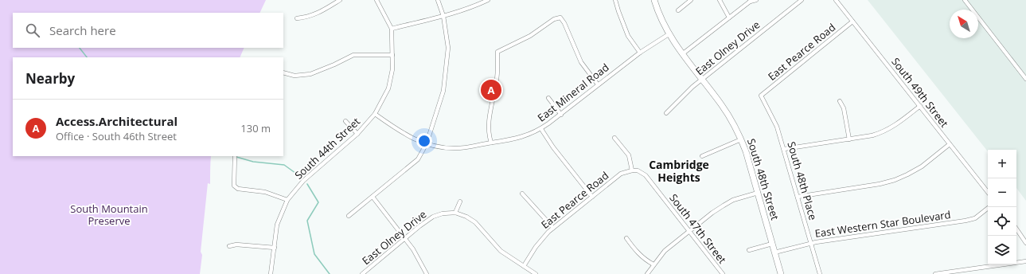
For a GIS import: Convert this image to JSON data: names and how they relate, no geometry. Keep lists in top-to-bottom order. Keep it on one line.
{"streets":{"main road":["South 48th Street"],"street":["East Olney Drive","East Pearce Road","East Mineral Road","South 49th Street","South 44th Street","South 48th Place","East Western Star Boulevard","South 47th Street"]},"crossings":[["East Olney Drive","South 48th Street"],["East Pearce Road","South 49th Street"],["East Pearce Road","South 48th Place"],["East Pearce Road","South 47th Street"],["East Mineral Road","South 44th Street"],["East Mineral Road","South 48th Street"],["South 48th Street","East Western Star Boulevard"],["South 48th Place","East Western Star Boulevard"]],"districts":["Cambridge Heights"],"parks":["South Mountain Preserve"],"north":"top left","page":{"search":"Search here","heading":"Nearby","pins":"A","list":[{"mark":"A","name":"Access.Architectural","note":"Office · South 46th Street","value":"130 m"}],"map_buttons":["+","−"]}}
